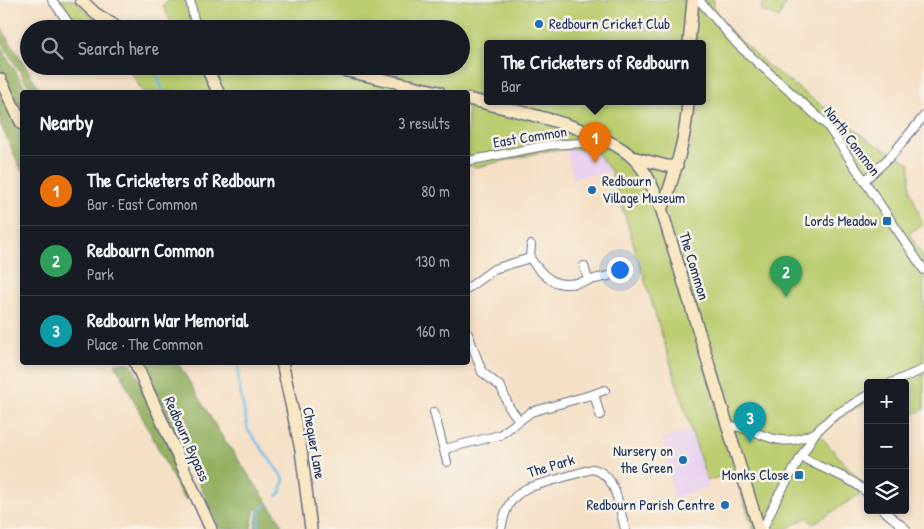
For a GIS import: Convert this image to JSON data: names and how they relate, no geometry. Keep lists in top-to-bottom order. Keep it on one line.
{"streets":{"street":["East Common","North Common","The Common","Redbourn Bypass","Chequer Lane","The Park"]},"crossings":[["East Common","The Common"]],"places":{"other":["Redbourn Cricket Club","Redbourn Village Museum","Nursery on the Green","Redbourn Parish Centre"],"transit":["Lords Meadow","Monks Close"]},"page":{"search":"Search here","popup":["The Cricketers of Redbourn","Bar"],"heading":["Nearby","3 results"],"pins":["1","2","3"],"list":[{"mark":"1","name":"The Cricketers of Redbourn","note":"Bar · East Common","value":"80 m"},{"mark":"2","name":"Redbourn Common","note":"Park","value":"130 m"},{"mark":"3","name":"Redbourn War Memorial","note":"Place · The Common","value":"160 m"}],"map_buttons":["+","−"]}}
